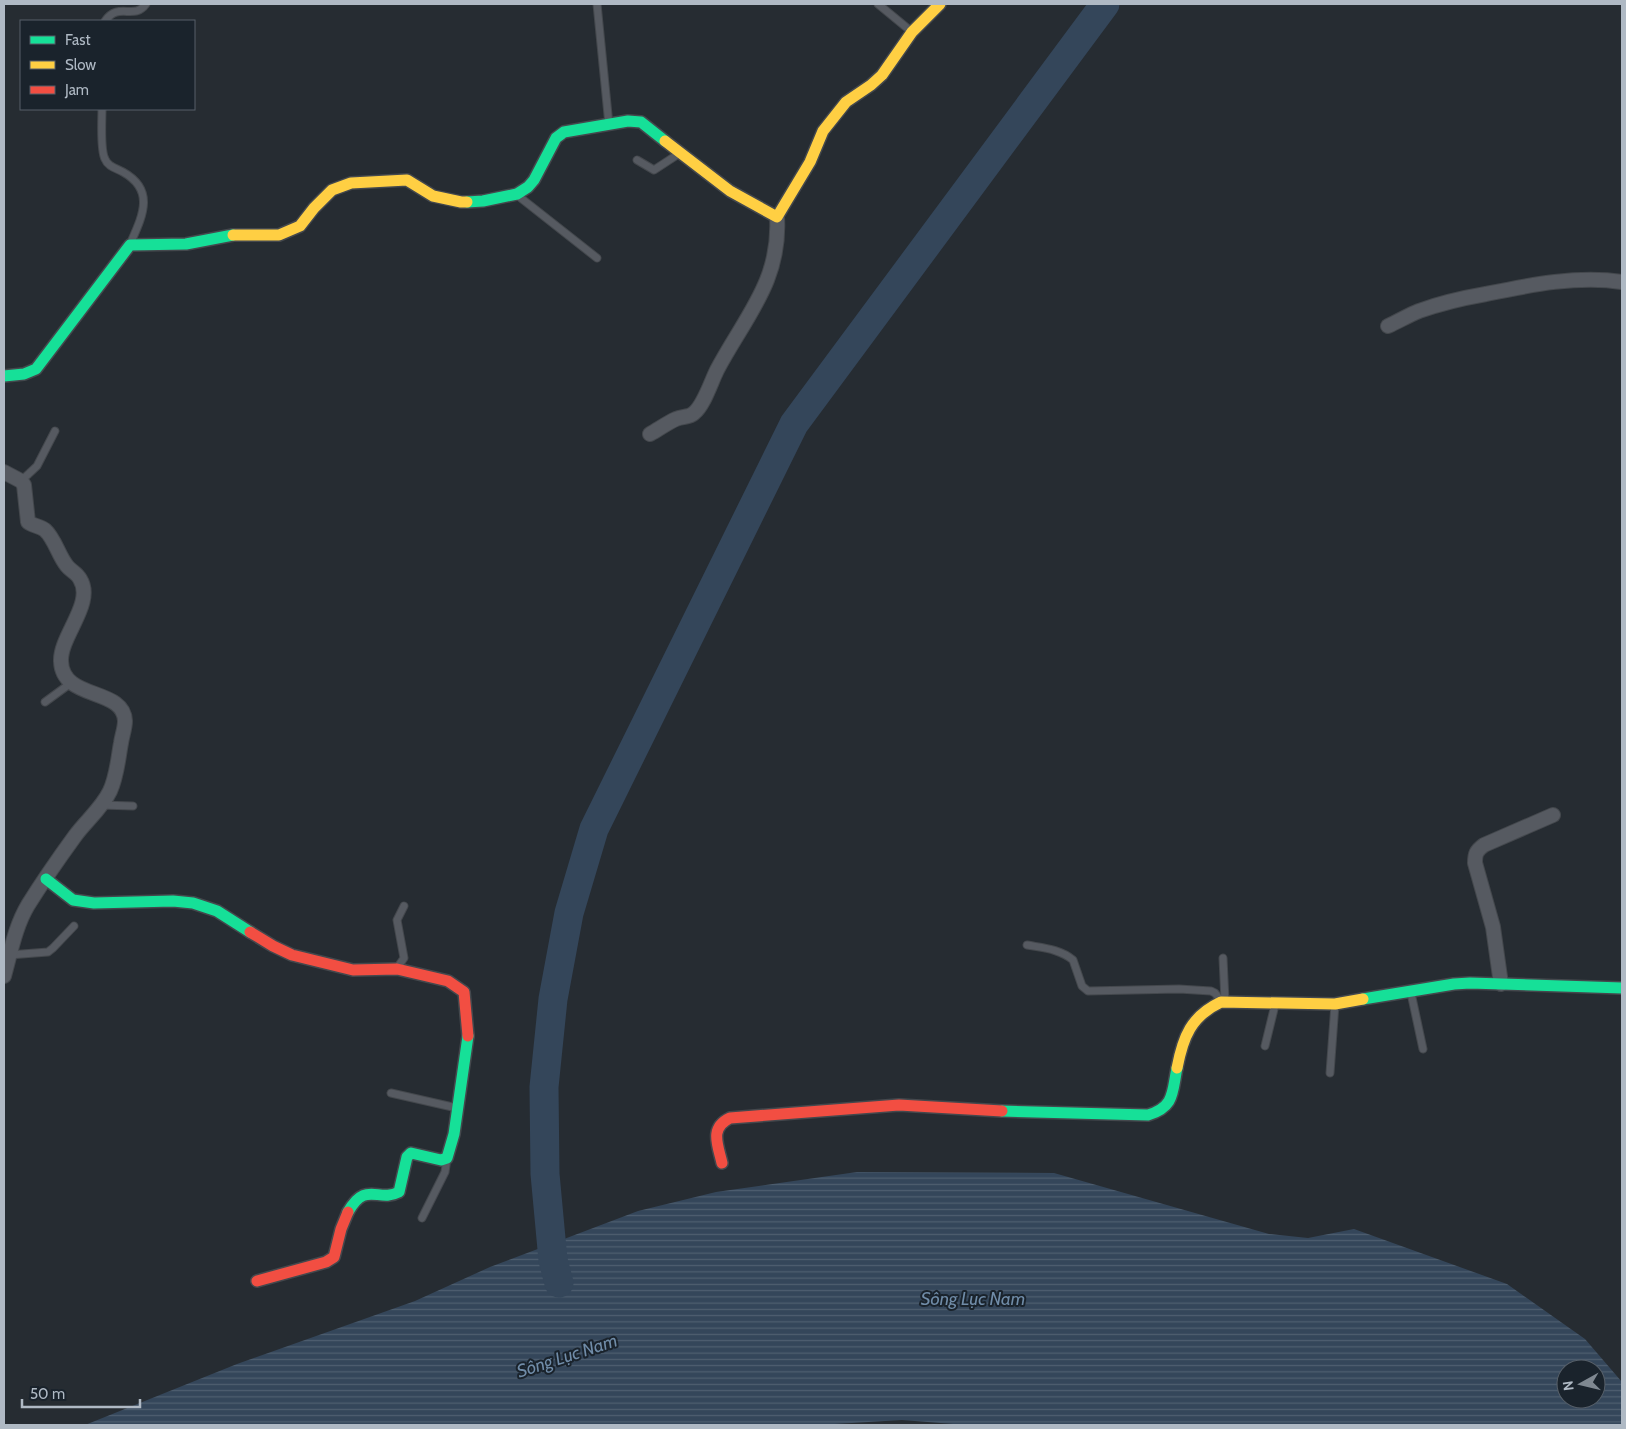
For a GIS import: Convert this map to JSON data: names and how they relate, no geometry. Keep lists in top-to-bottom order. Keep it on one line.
{"water":["Sông Lục Nam"],"legend":["Fast","Slow","Jam"],"scale_bar":"50 m","north":"left"}
